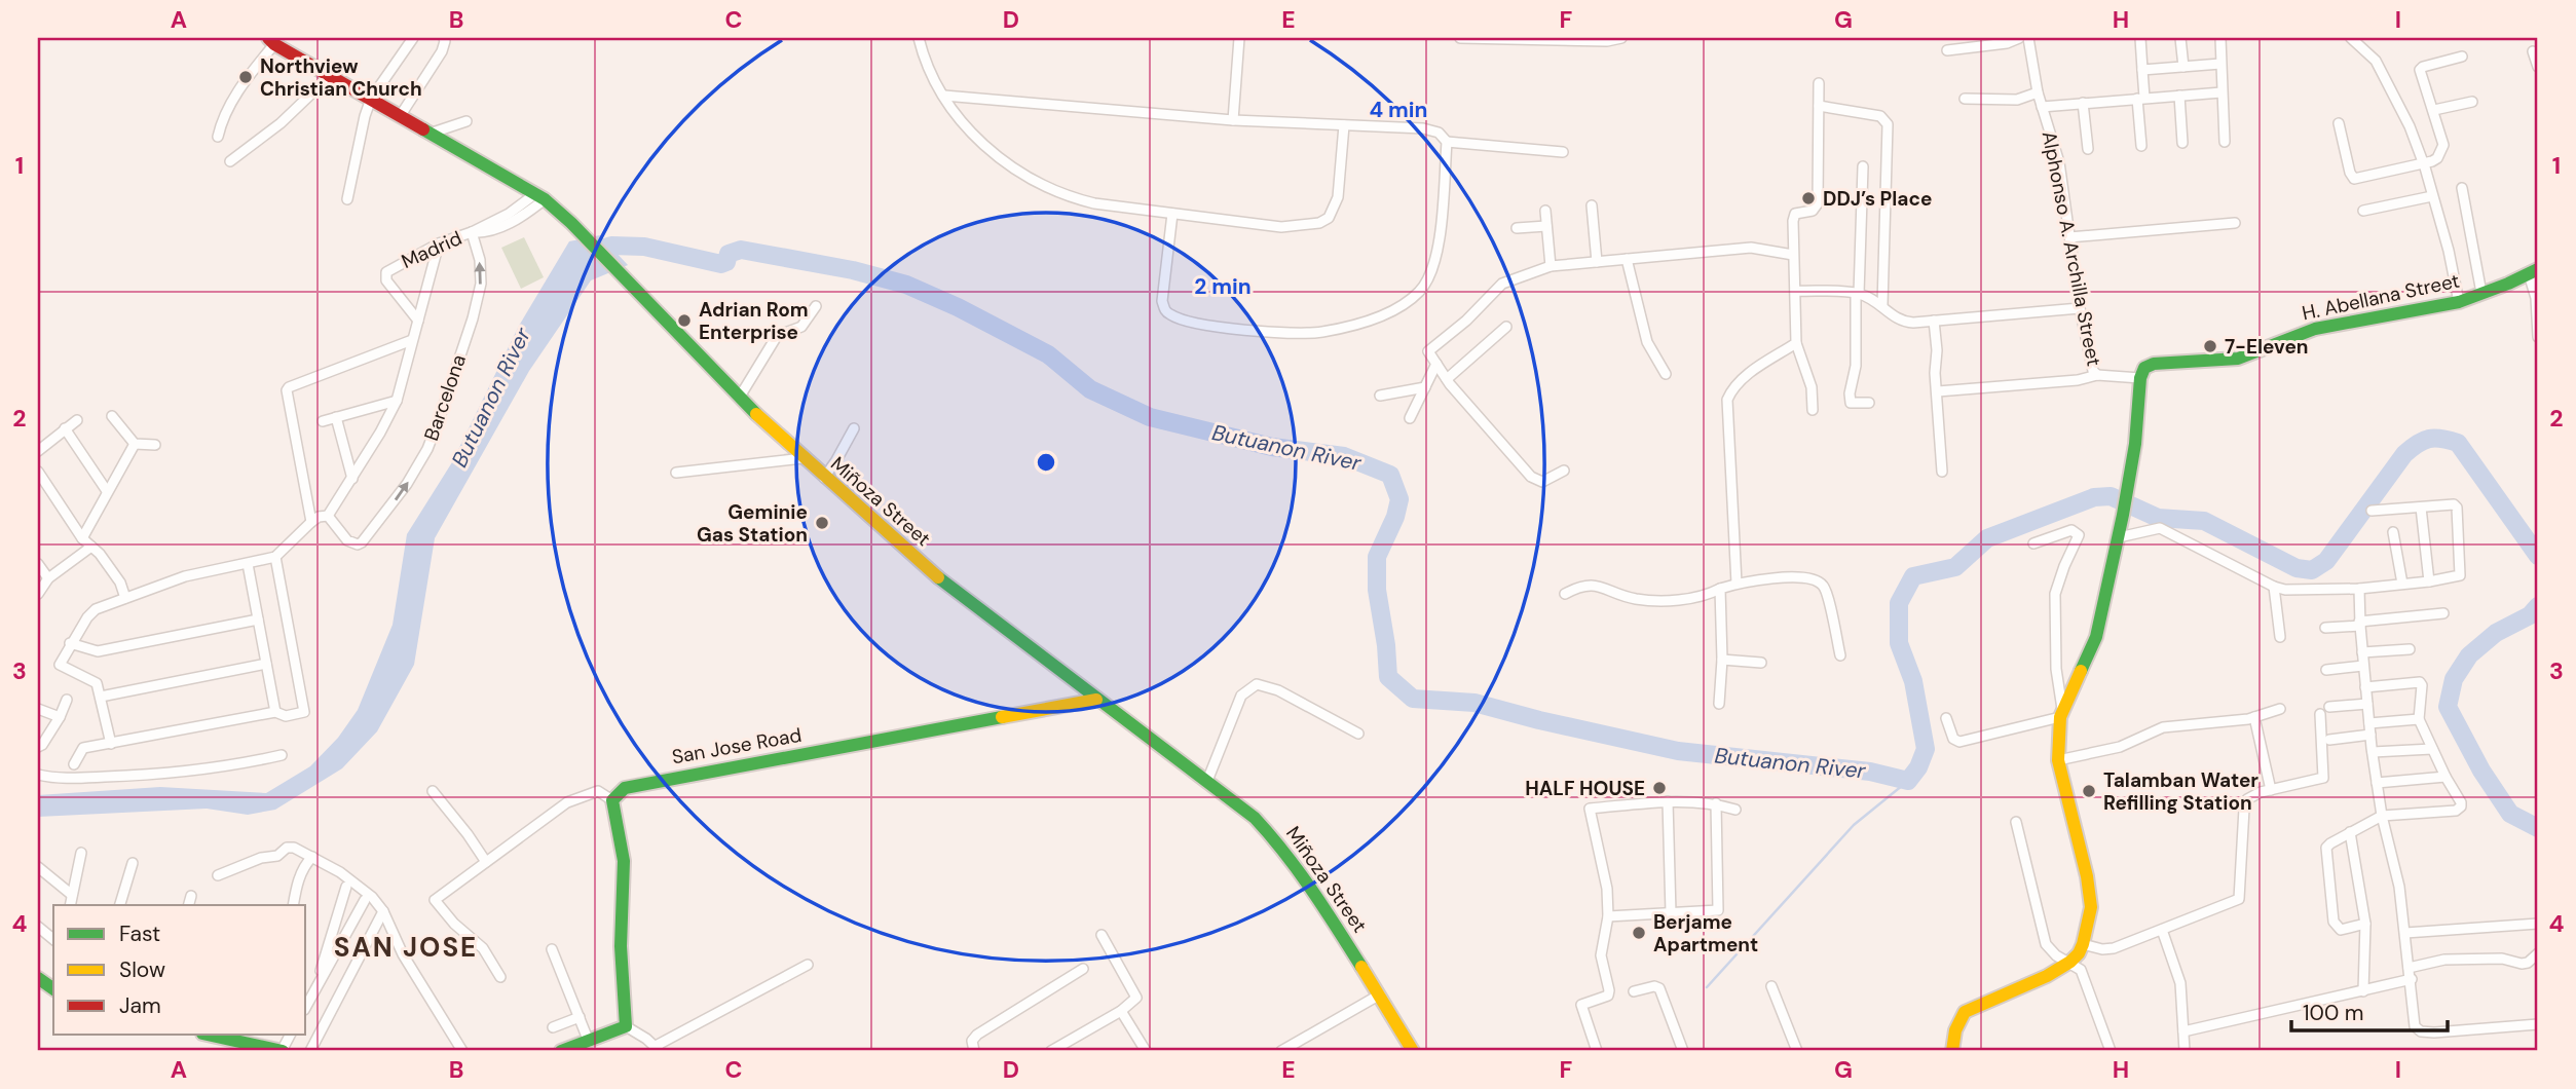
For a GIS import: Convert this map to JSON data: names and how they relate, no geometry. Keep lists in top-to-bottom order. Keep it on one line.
{"streets":{"main road":["H. Abellana Street","Miñoza Street","San Jose Road"],"street":["Alphonso A. Archilla Street","Madrid","Barcelona"]},"crossings":[["Madrid","Barcelona"],["Madrid","Miñoza Street"],["Miñoza Street","San Jose Road"]],"districts":["SAN JOSE"],"water":["Butuanon River"],"places":["Northview Christian Church","DDJ’s Place","Adrian Rom Enterprise","7-Eleven","Geminie Gas Station","HALF HOUSE","Talamban Water Refilling Station","Berjame Apartment"],"legend":["Fast","Slow","Jam"],"scale_bar":"100 m","grid":{"columns":["A","B","C","D","E","F","G","H","I"],"rows":["1","2","3","4"]},"rings":["4 min","2 min"]}
